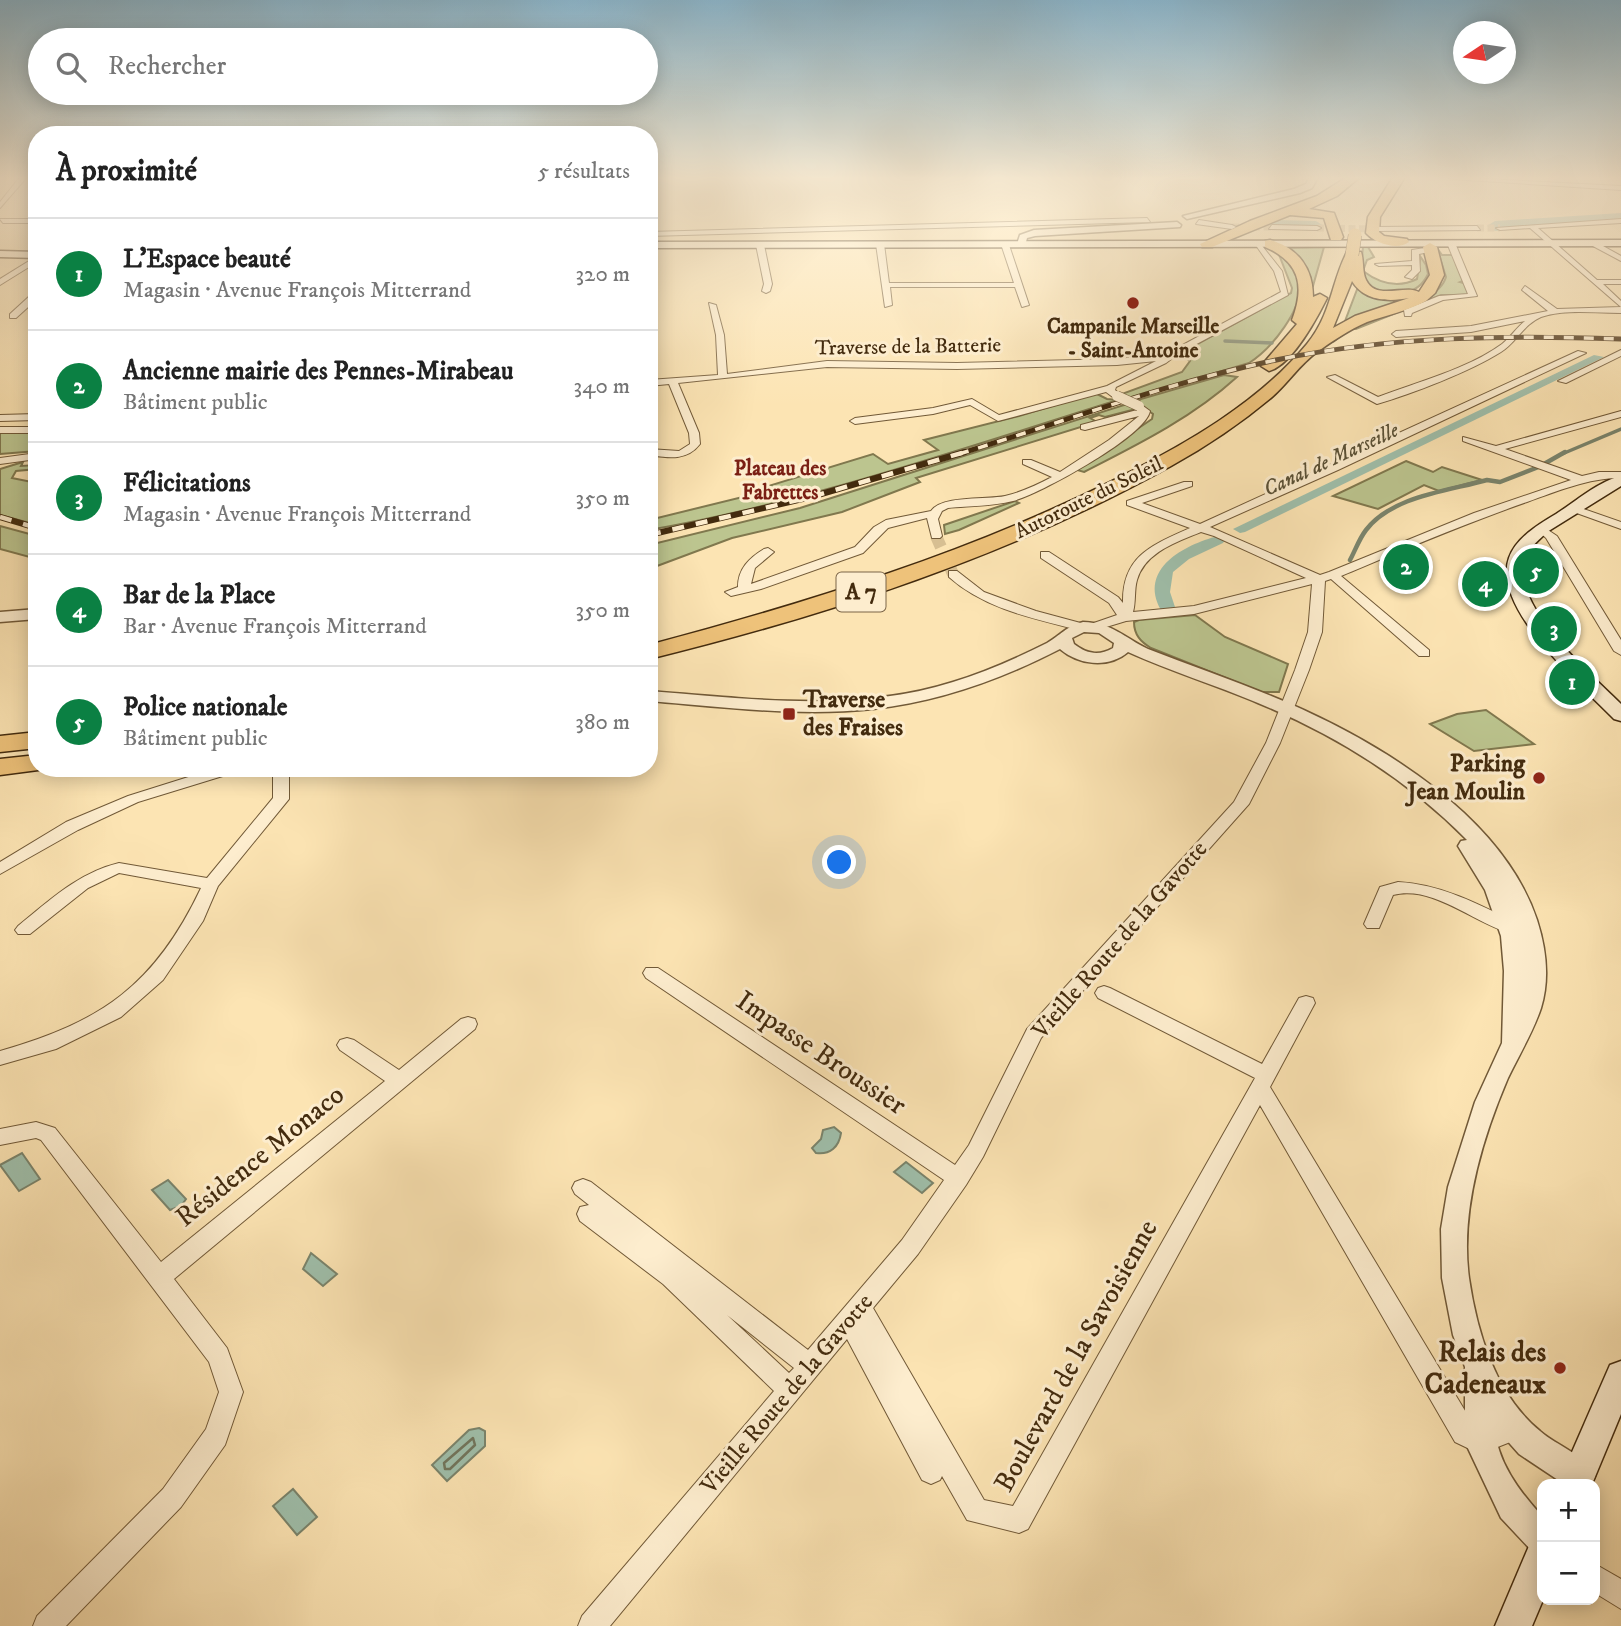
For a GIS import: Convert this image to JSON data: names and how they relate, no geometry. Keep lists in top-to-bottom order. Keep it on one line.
{"streets":{"highway":["Autoroute du Soleil","A 7"],"street":["Traverse de la Batterie","Vieille Route de la Gavotte","Impasse Broussier","Résidence Monaco","Boulevard de la Savoisienne"]},"crossings":[["Vieille Route de la Gavotte","Impasse Broussier"],["Vieille Route de la Gavotte","Boulevard de la Savoisienne"]],"districts":["Plateau des Fabrettes"],"water":["Canal de Marseille"],"places":{"other":["Campanile Marseille - Saint-Antoine","Parking Jean Moulin","Relais des Cadeneaux"],"transit":["Traverse des Fraises"]},"north":"left","page":{"search":"Rechercher","heading":["À proximité","5 résultats"],"list":[{"mark":"1","name":"L'Espace beauté","note":"Magasin · Avenue François Mitterrand","value":"320 m"},{"mark":"2","name":"Ancienne mairie des Pennes-Mirabeau","note":"Bâtiment public","value":"340 m"},{"mark":"3","name":"Félicitations","note":"Magasin · Avenue François Mitterrand","value":"350 m"},{"mark":"4","name":"Bar de la Place","note":"Bar · Avenue François Mitterrand","value":"350 m"},{"mark":"5","name":"Police nationale","note":"Bâtiment public","value":"380 m"}],"pins":["2","5","4","3","1"],"map_buttons":["+","−"]}}
